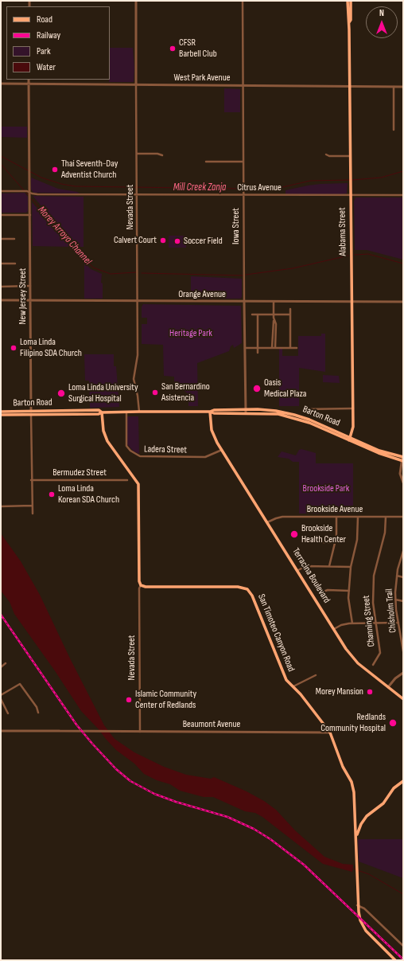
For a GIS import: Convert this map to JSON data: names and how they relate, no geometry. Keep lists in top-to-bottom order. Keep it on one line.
{"streets":{"main road":["Alabama Street","Barton Road","Terracina Boulevard","San Timoteo Canyon Road"],"street":["West Park Avenue","Citrus Avenue","Nevada Street","Iowa Street","Orange Avenue","New Jersey Street","Ladera Street","Bermudez Street","Brookside Avenue","Chisholm Trail","Channing Street","Beaumont Avenue"]},"crossings":[["West Park Avenue","Nevada Street"],["West Park Avenue","Iowa Street"],["West Park Avenue","Alabama Street"],["West Park Avenue","New Jersey Street"],["Citrus Avenue","Nevada Street"],["Citrus Avenue","Iowa Street"],["Citrus Avenue","Alabama Street"],["Citrus Avenue","New Jersey Street"],["Nevada Street","Orange Avenue"],["Nevada Street","Barton Road"],["Nevada Street","San Timoteo Canyon Road"],["Nevada Street","Beaumont Avenue"],["Iowa Street","Orange Avenue"],["Iowa Street","Barton Road"],["Alabama Street","Orange Avenue"],["Alabama Street","Barton Road"],["Orange Avenue","New Jersey Street"],["New Jersey Street","Barton Road"],["New Jersey Street","Bermudez Street"],["Barton Road","Ladera Street"],["Barton Road","Terracina Boulevard"],["Ladera Street","Terracina Boulevard"],["Brookside Avenue","Terracina Boulevard"],["Brookside Avenue","Channing Street"],["San Timoteo Canyon Road","Beaumont Avenue"]],"water":["Mill Creek Zanja","Morey Arroyo Channel"],"parks":["Heritage Park","Brookside Park"],"places":["CFSR Barbell Club","Thai Seventh-Day Adventist Church","Calvert Court","Soccer Field","Loma Linda Filipino SDA Church","Oasis Medical Plaza","San Bernardino Asistencia","Loma Linda University Surgical Hospital","Loma Linda Korean SDA Church","Brookside Health Center","Morey Mansion","Islamic Community Center of Redlands","Redlands Community Hospital"],"legend":["Road","Railway","Park","Water"],"north":"top"}
